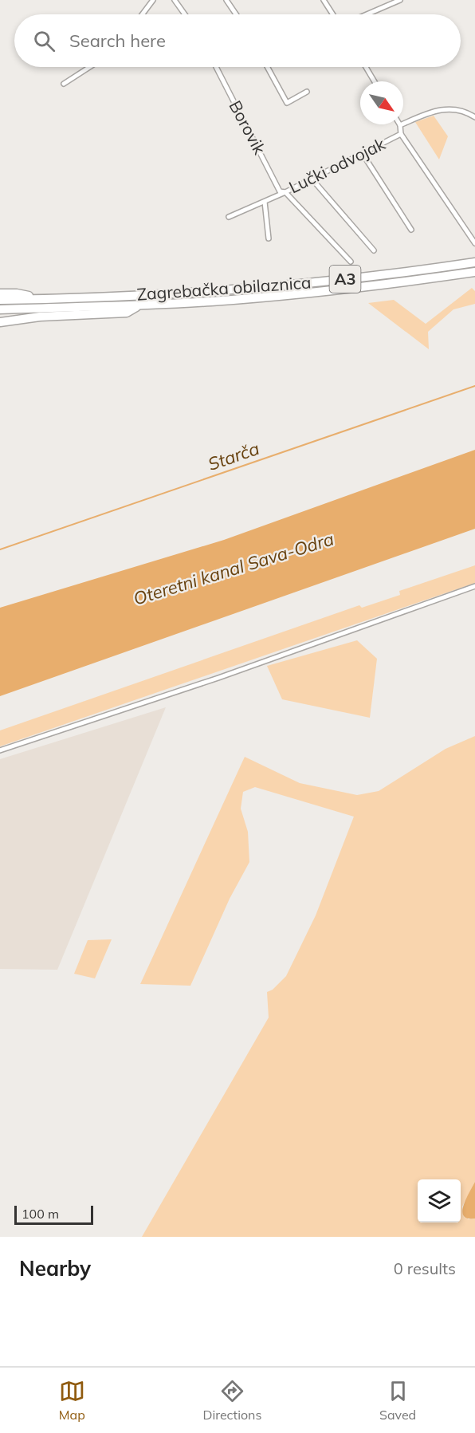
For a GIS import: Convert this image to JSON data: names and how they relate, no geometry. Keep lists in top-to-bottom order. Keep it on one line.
{"streets":{"highway":["A3","Zagrebačka obilaznica"],"street":["Borovik","Lučki odvojak"]},"crossings":[["Borovik","Lučki odvojak"]],"water":["Starča","Oteretni kanal Sava-Odra"],"scale_bar":"100 m","north":"bottom right","page":{"search":"Search here","scale":"100 m","heading":["Nearby","0 results"],"nav":["Map","Directions","Saved"]}}
